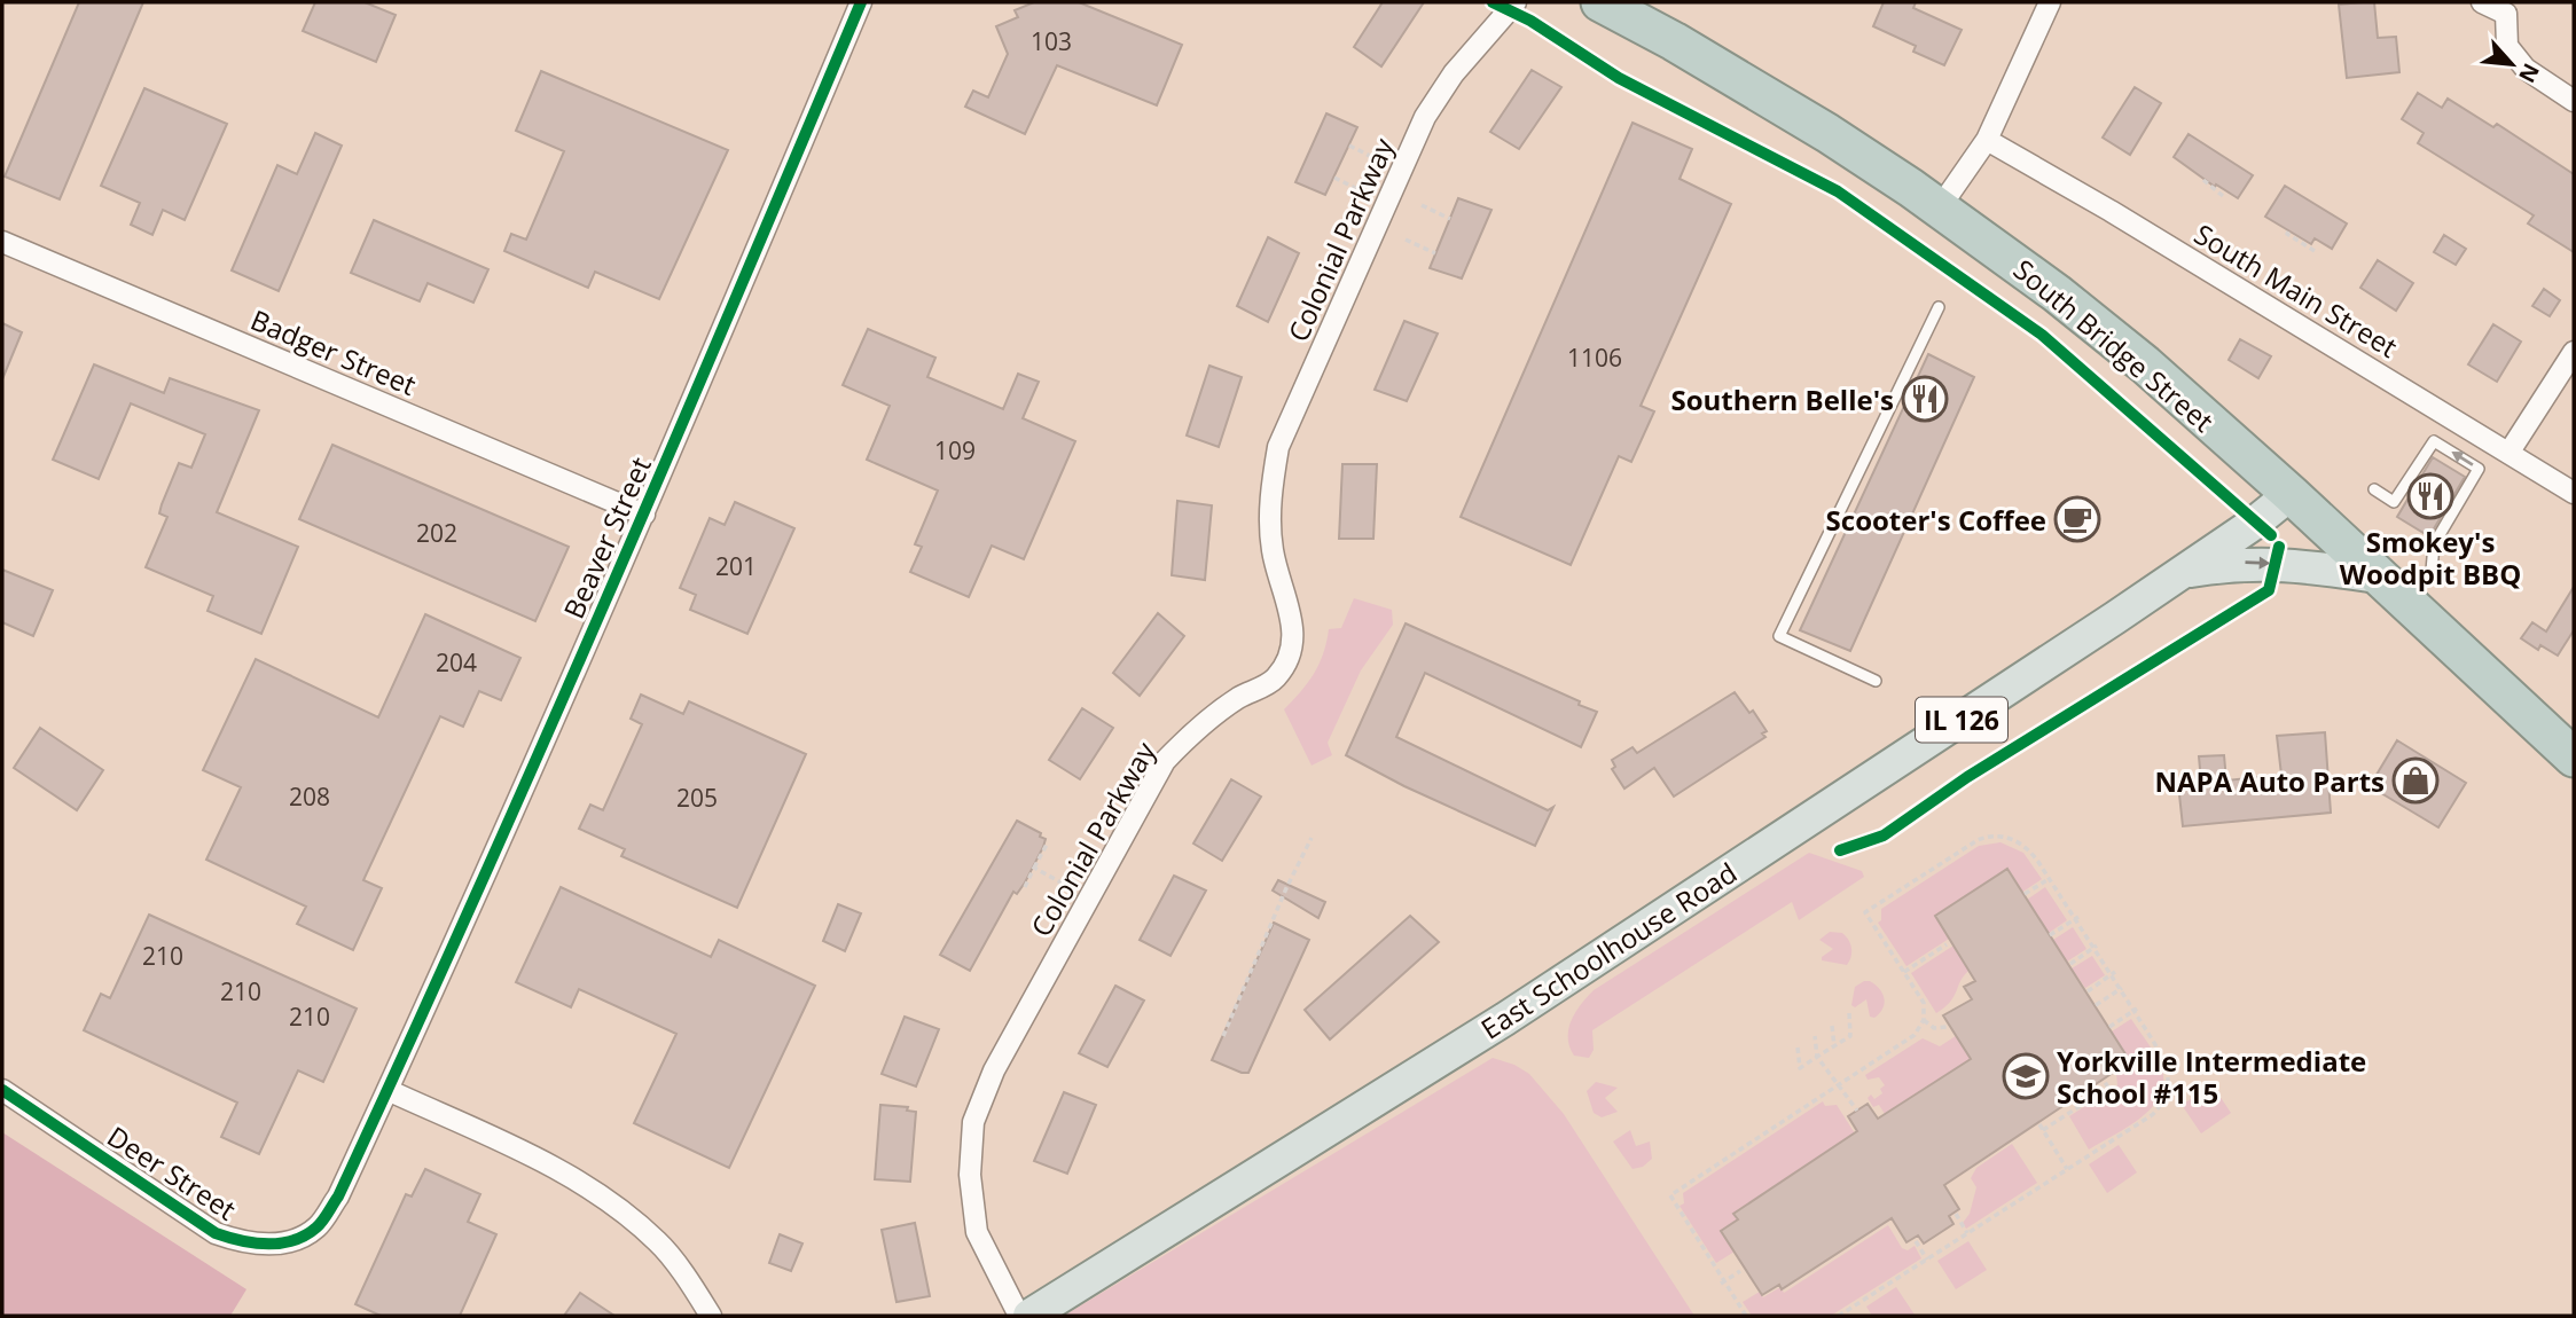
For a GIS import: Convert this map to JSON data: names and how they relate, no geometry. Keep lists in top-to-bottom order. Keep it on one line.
{"streets":{"highway":["South Bridge Street"],"main road":["IL 126","East Schoolhouse Road"],"street":["Colonial Parkway","South Main Street","Badger Street","Beaver Street","Deer Street"]},"crossings":[["South Bridge Street","East Schoolhouse Road"],["Badger Street","Beaver Street"],["Beaver Street","Deer Street"]],"places":{"restaurant":["Southern Belle's","Smokey's Woodpit BBQ"],"cafe":["Scooter's Coffee"],"shop":["NAPA Auto Parts"],"school or university":["Yorkville Intermediate School #115"]},"house_numbers":["103","1106","109","202","201","204","208","205","210","210","210"],"north":"bottom right"}
